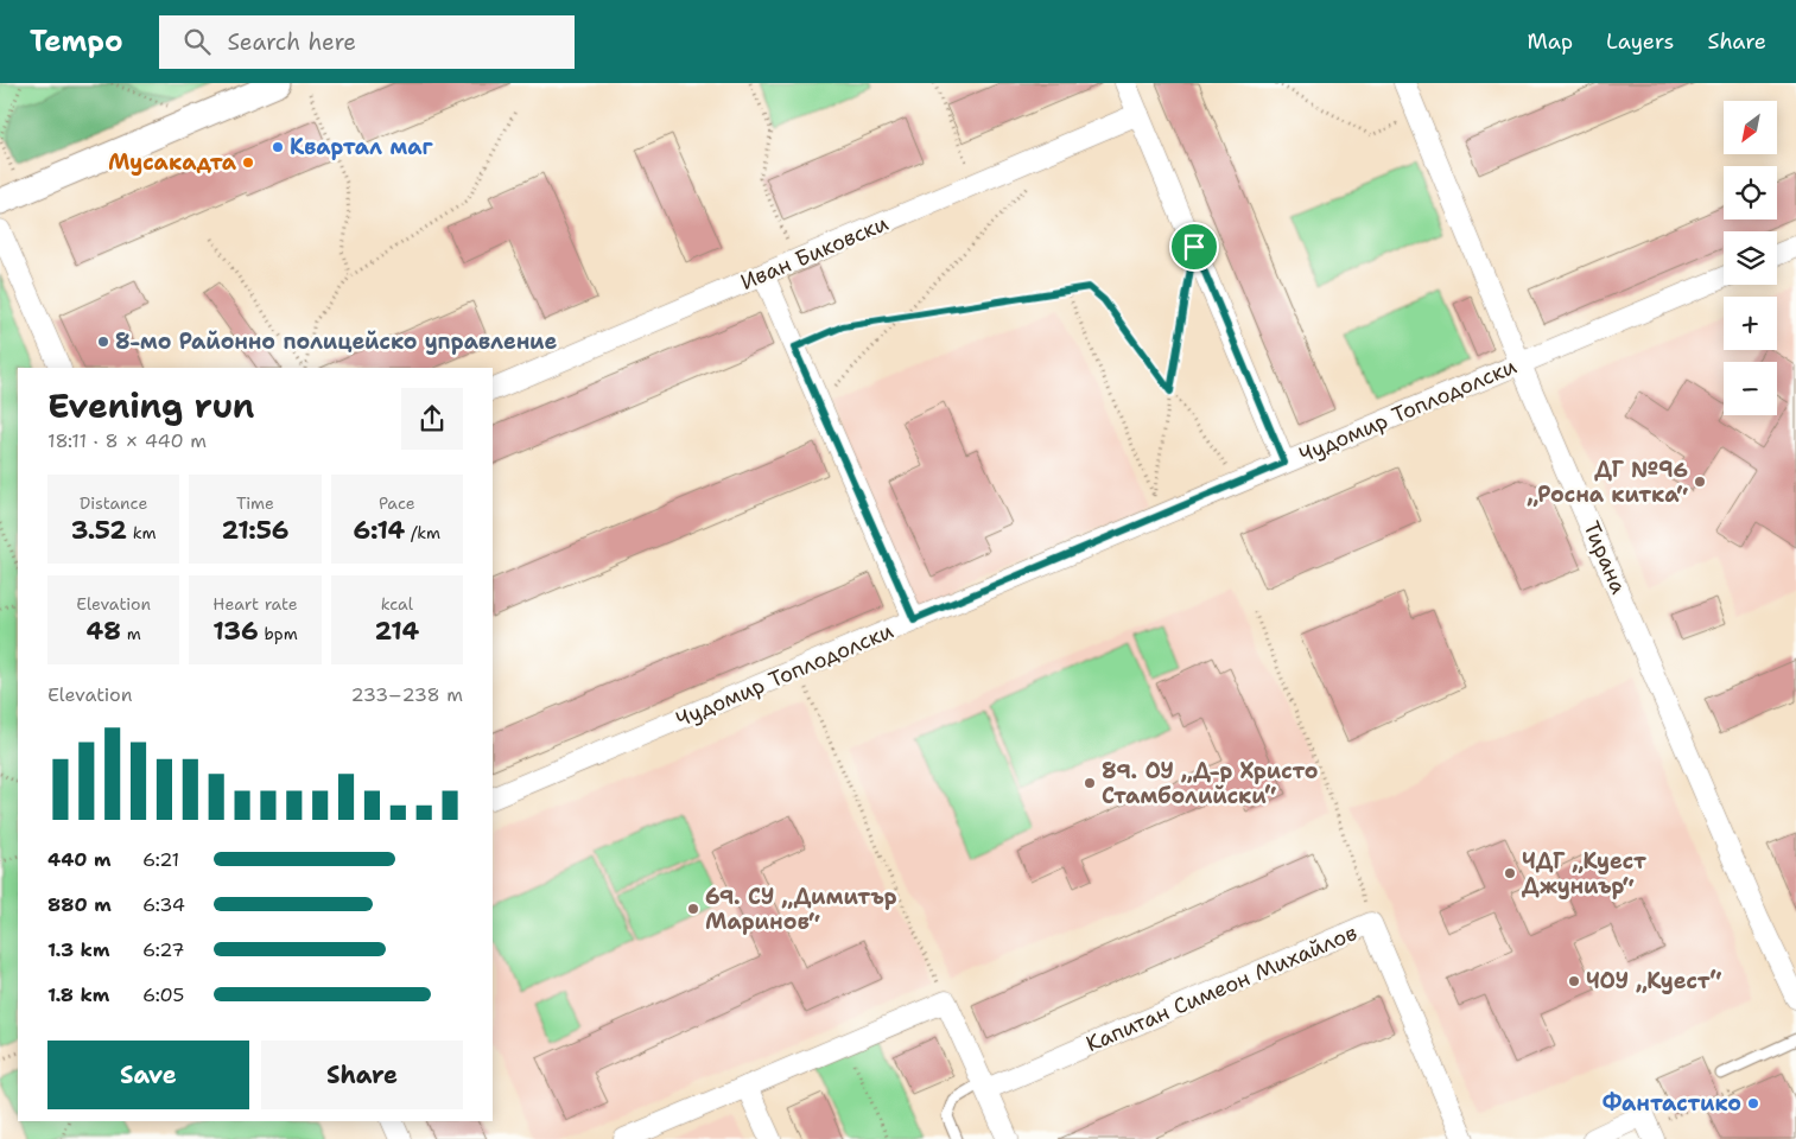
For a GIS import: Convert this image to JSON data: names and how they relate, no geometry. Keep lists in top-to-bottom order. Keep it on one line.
{"streets":{"street":["Иван Биковски","Чудомир Топлодолски","Тирана","Капитан Симеон Михайлов"]},"crossings":[["Чудомир Топлодолски","Тирана"]],"places":["Квартал маг","Мусакадта","8-мо Районно полицейско управление","ДГ №96 „Росна китка“","89. ОУ „Д-р Христо Стамболийски“","ЧДГ „Куест Джуниър“","69. СУ „Димитър Маринов“","ЧОУ „Куест“","Фантастико"],"north":"bottom left","page":{"header":"Tempo","search":"Search here","nav":["Map","Layers","Share"],"map_buttons":["+","−"],"heading":["Evening run","18:11 · 8 × 440 m"],"stats":[["Distance","3.52 km"],["Time","21:56"],["Pace","6:14 /km"],["Elevation","48 m"],["Heart rate","136 bpm"],["kcal","214"]],"chart":["Elevation","233–238 m"],"list":[{"name":"440 m","note":"6:21"},{"name":"880 m","note":"6:34"},{"name":"1.3 km","note":"6:27"},{"name":"1.8 km","note":"6:05"}],"buttons":["Save","Share"]}}
